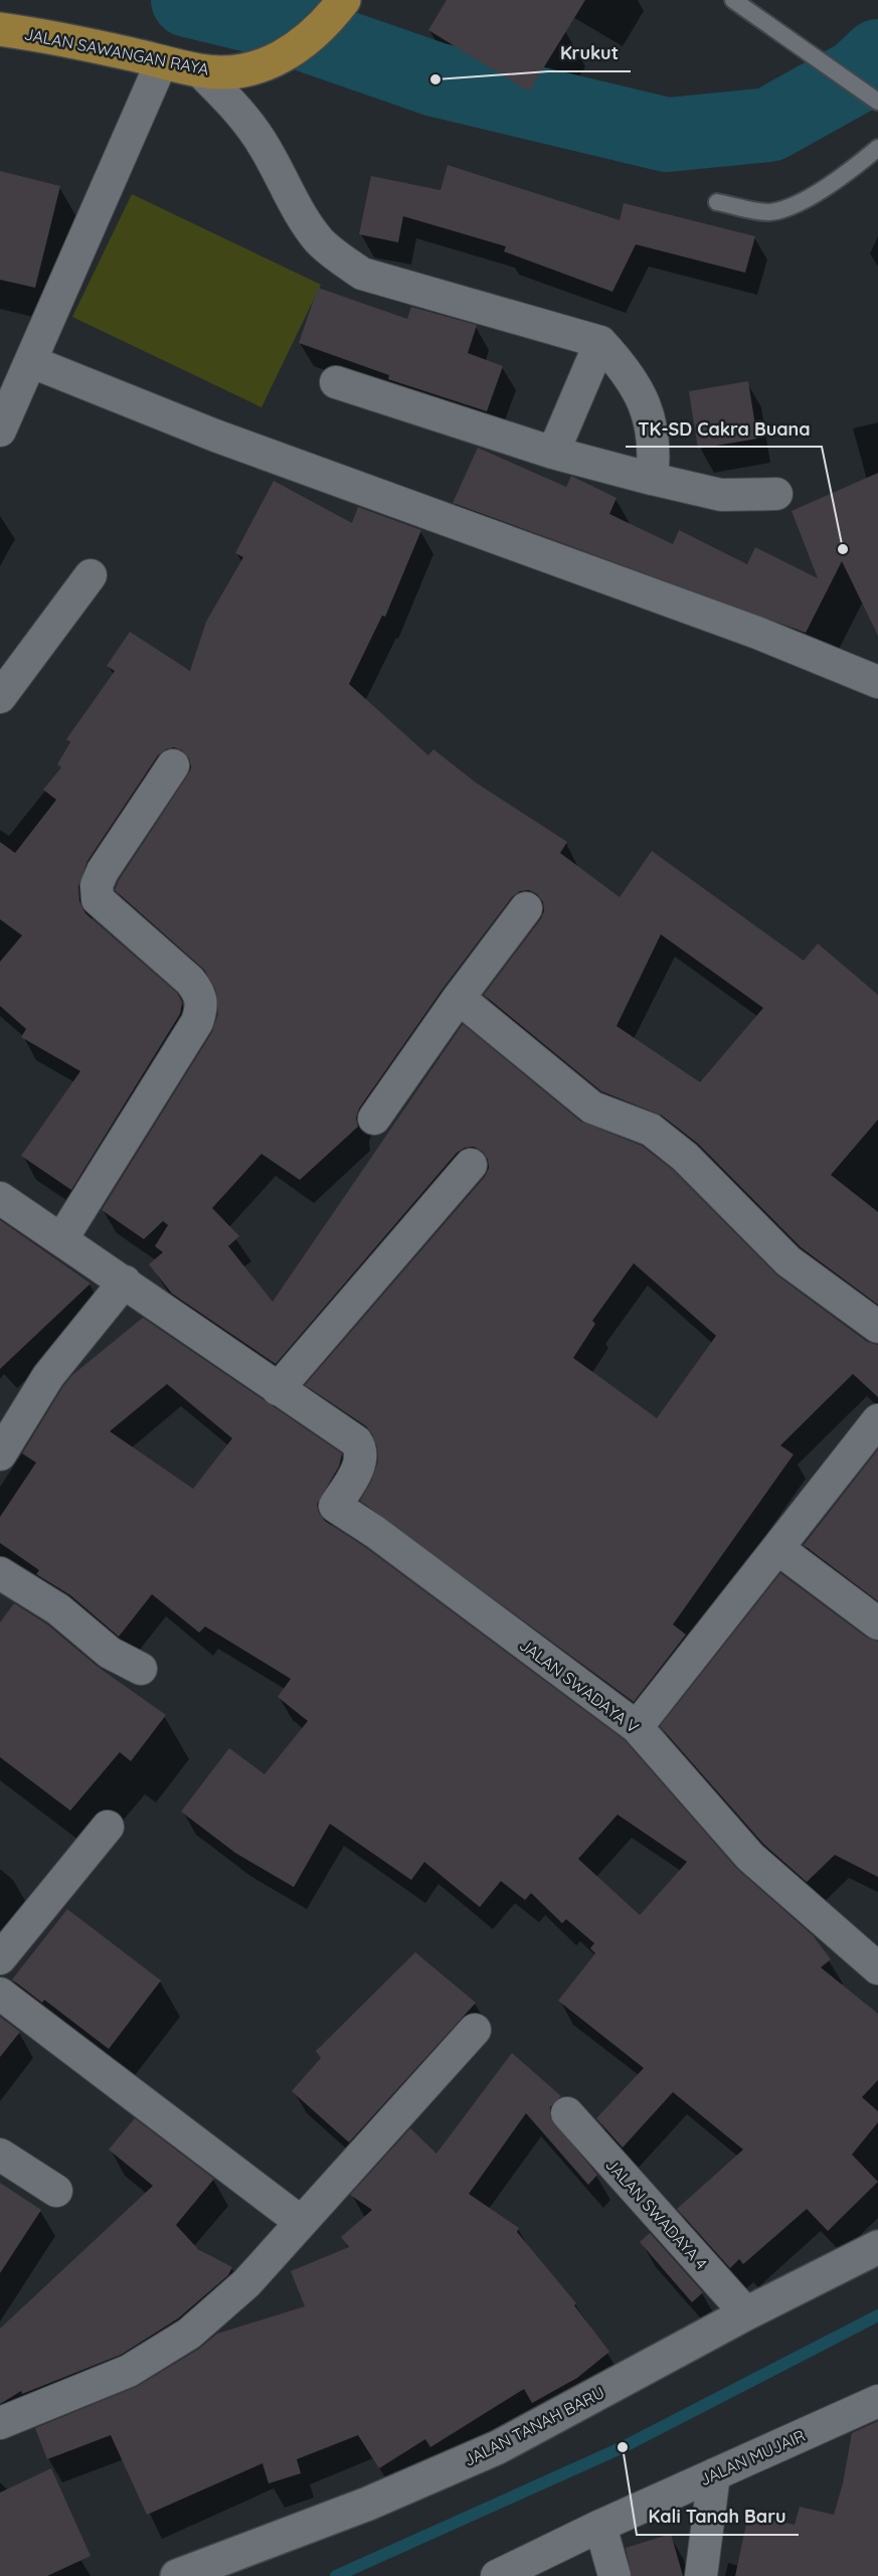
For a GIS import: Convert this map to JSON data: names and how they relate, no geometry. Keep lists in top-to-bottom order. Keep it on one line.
{"streets":{"highway":["JALAN SAWANGAN RAYA"],"main road":["JALAN TANAH BARU"],"street":["JALAN SWADAYA V","JALAN SWADAYA 4","JALAN MUJAIR"]},"crossings":[["JALAN SWADAYA 4","JALAN TANAH BARU"]],"places":["Krukut","TK-SD Cakra Buana","Kali Tanah Baru"]}
